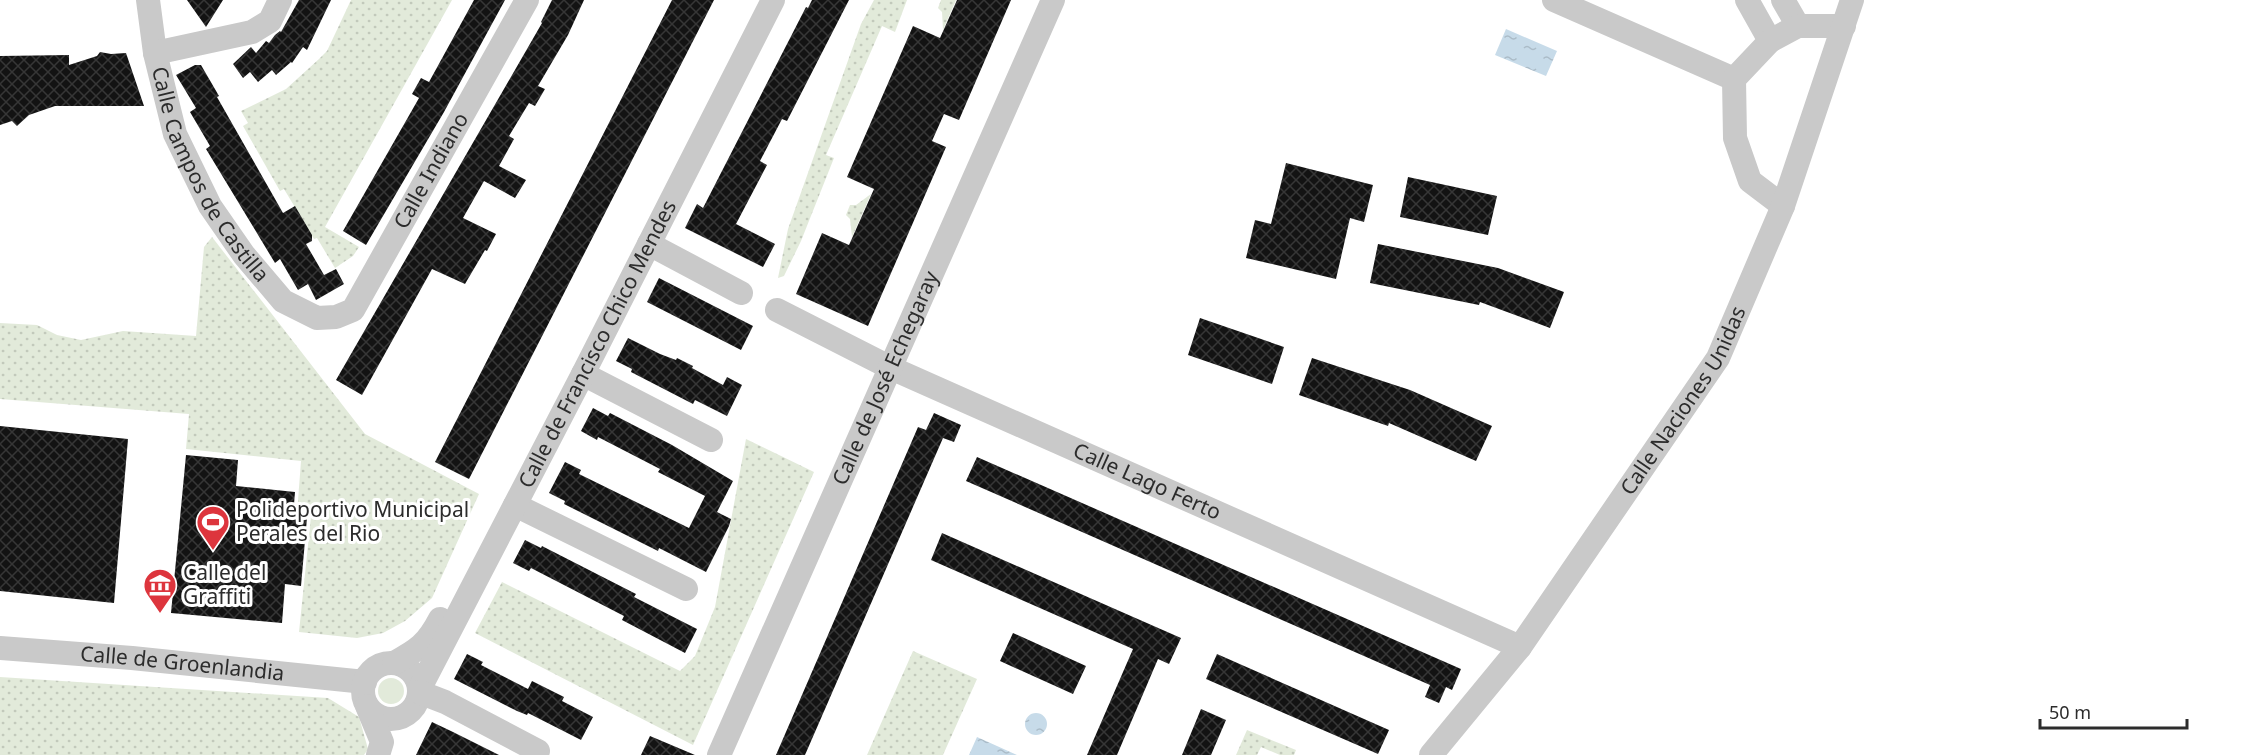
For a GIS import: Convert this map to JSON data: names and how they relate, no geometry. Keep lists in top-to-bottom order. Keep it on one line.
{"streets":{"street":["Calle Indiano","Calle Campos de Castilla","Calle de Francisco Chico Mendes","Calle de José Echegaray","Calle Naciones Unidas","Calle Lago Ferto","Calle de Groenlandia"]},"crossings":[["Calle Indiano","Calle Campos de Castilla"],["Calle de Francisco Chico Mendes","Calle de Groenlandia"],["Calle de José Echegaray","Calle Lago Ferto"],["Calle Naciones Unidas","Calle Lago Ferto"]],"places":{"sports":["Polideportivo Municipal Perales del Rio"],"museum":["Calle del Graffiti"]},"scale_bar":"50 m"}
